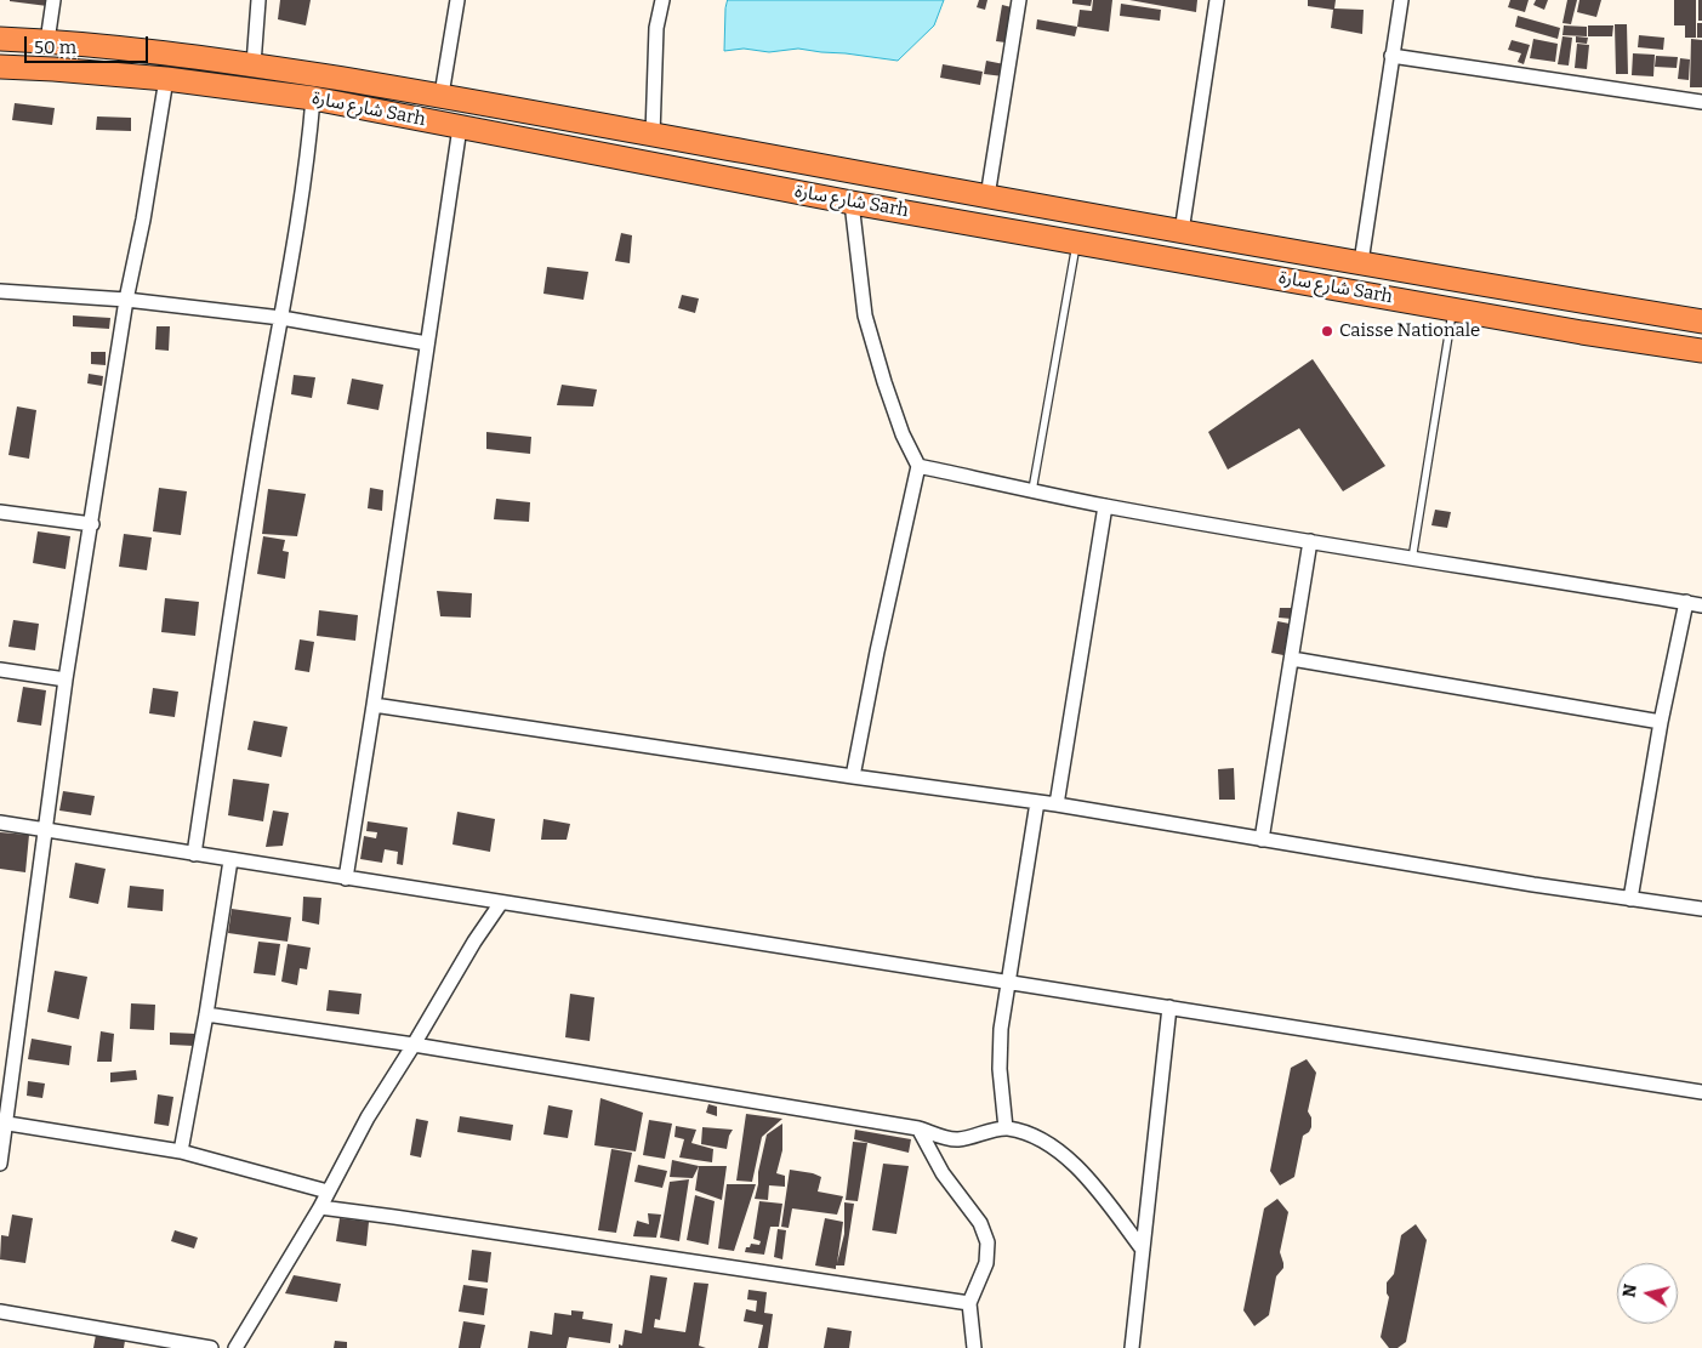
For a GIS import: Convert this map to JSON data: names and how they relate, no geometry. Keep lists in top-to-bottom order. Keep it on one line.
{"streets":{"highway":["شارع سارة Sarh"]},"places":["Caisse Nationale"],"scale_bar":"50 m","north":"left"}
